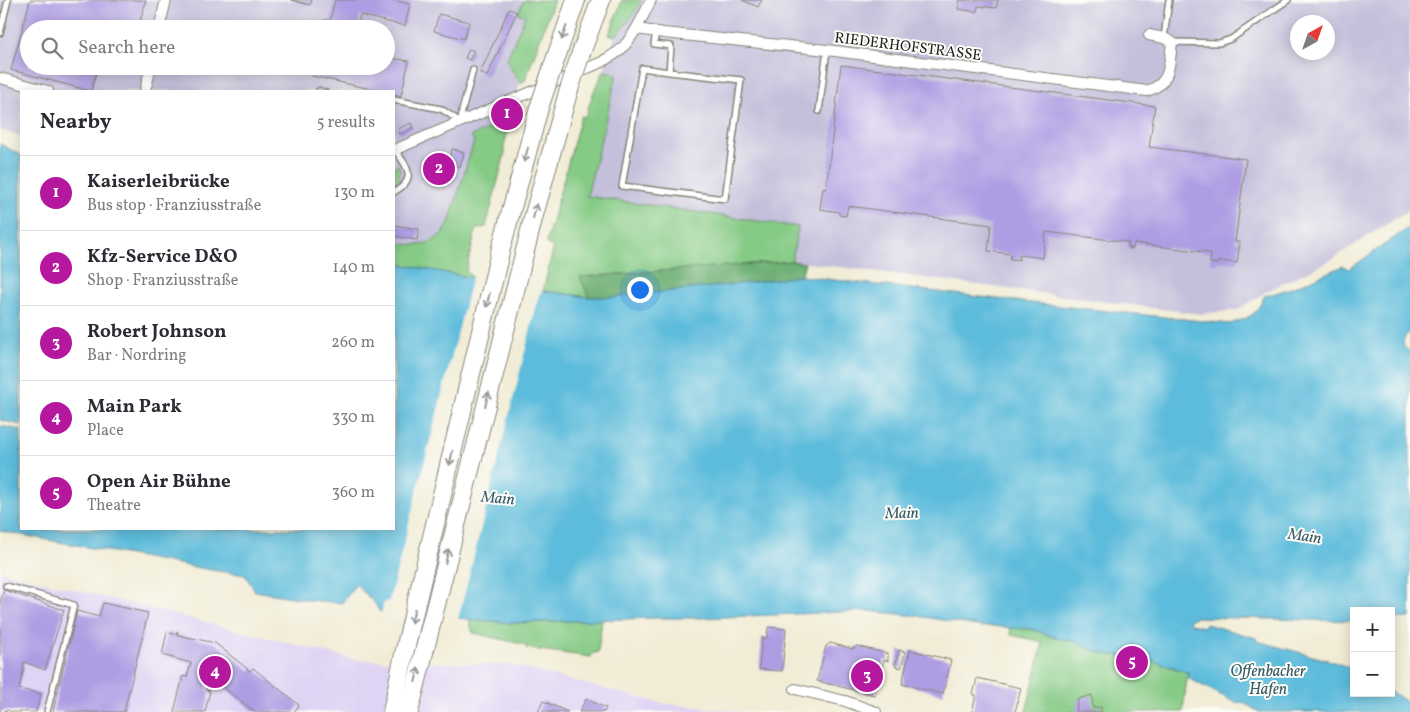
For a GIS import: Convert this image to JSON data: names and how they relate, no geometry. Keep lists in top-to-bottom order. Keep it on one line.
{"streets":{"street":["RIEDERHOFSTRASSE"]},"water":["Main","Offenbacher Hafen"],"north":"top right","page":{"search":"Search here","heading":["Nearby","5 results"],"pins":["1","2","5","4","3"],"list":[{"mark":"1","name":"Kaiserleibrücke","note":"Bus stop · Franziusstraße","value":"130 m"},{"mark":"2","name":"Kfz-Service D&O","note":"Shop · Franziusstraße","value":"140 m"},{"mark":"3","name":"Robert Johnson","note":"Bar · Nordring","value":"260 m"},{"mark":"4","name":"Main Park","note":"Place","value":"330 m"},{"mark":"5","name":"Open Air Bühne","note":"Theatre","value":"360 m"}],"map_buttons":["+","−"]}}
